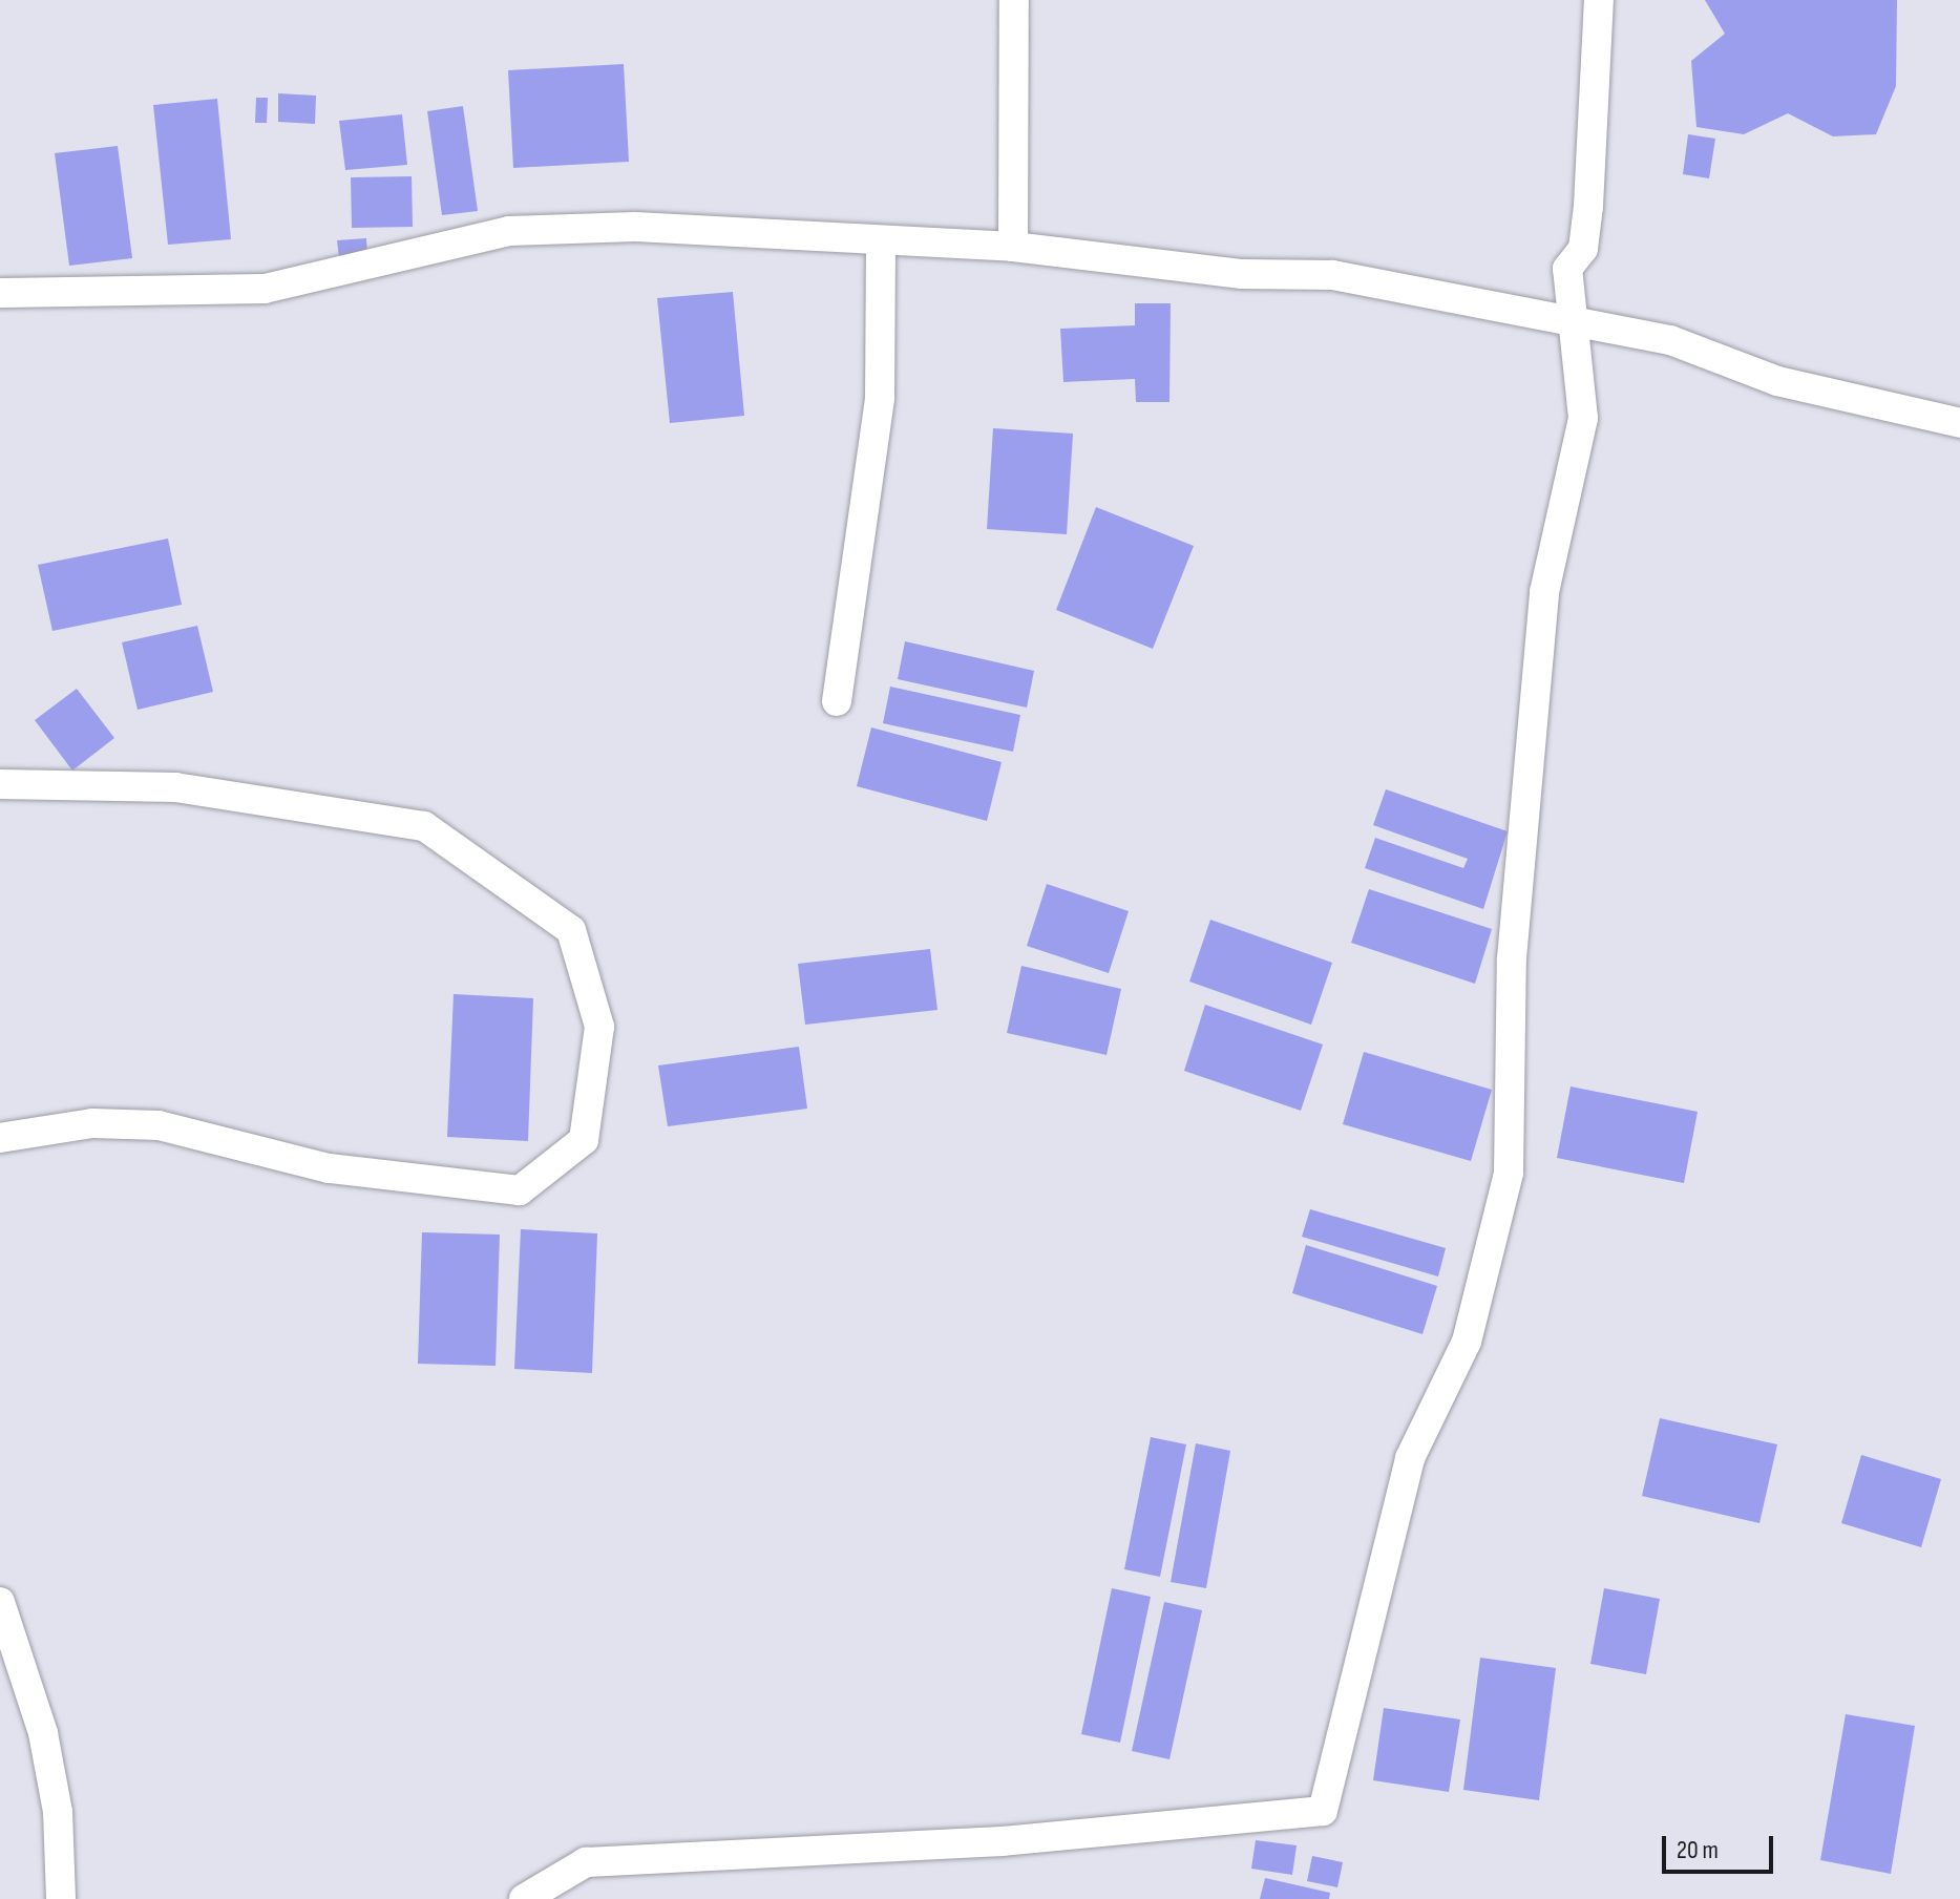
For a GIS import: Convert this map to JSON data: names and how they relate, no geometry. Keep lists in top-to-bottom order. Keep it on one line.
{"scale_bar":"20 m"}
